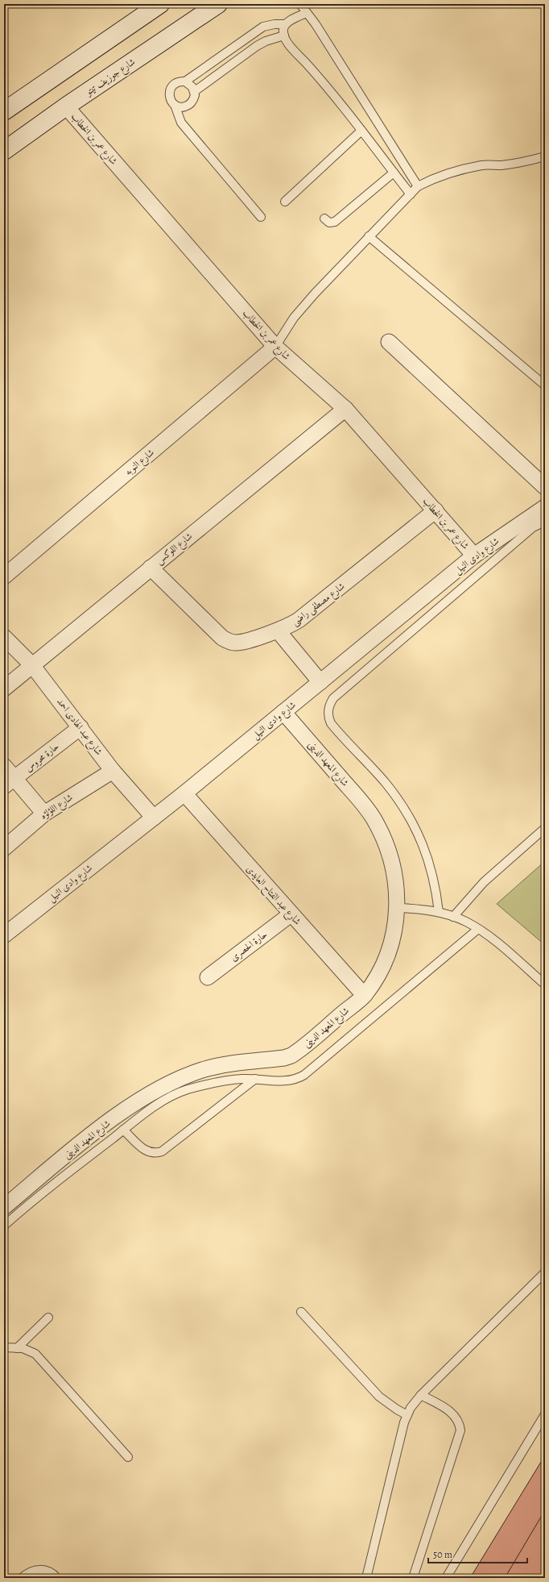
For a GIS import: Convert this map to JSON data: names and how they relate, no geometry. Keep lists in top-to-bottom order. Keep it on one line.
{"streets":{"main road":["شارع جوزيف تيتو"],"street":["شارع عمر بن الخطاب","شارع النوبه","شارع اللوكس","شارع وادى النيل","شارع مصطفى راضى","شارع عبد الهادى احمد","حارة محروس","شارع المعهد الدينى","شارع اللؤلؤه","شارع عبد الفتاح العايدى","حارة الحصرى"]},"crossings":[["شارع جوزيف تيتو","شارع عمر بن الخطاب"],["شارع عمر بن الخطاب","شارع النوبه"],["شارع عمر بن الخطاب","شارع اللوكس"],["شارع عمر بن الخطاب","شارع وادى النيل"],["شارع عمر بن الخطاب","شارع مصطفى راضى"],["شارع اللوكس","شارع مصطفى راضى"],["شارع اللوكس","شارع عبد الهادى احمد"],["شارع وادى النيل","شارع عبد الهادى احمد"],["شارع وادى النيل","شارع المعهد الدينى"],["شارع وادى النيل","شارع عبد الفتاح العايدى"],["شارع عبد الهادى احمد","حارة محروس"],["شارع عبد الهادى احمد","شارع اللؤلؤه"],["شارع المعهد الدينى","شارع عبد الفتاح العايدى"],["شارع عبد الفتاح العايدى","حارة الحصرى"]],"scale_bar":"50 m"}
